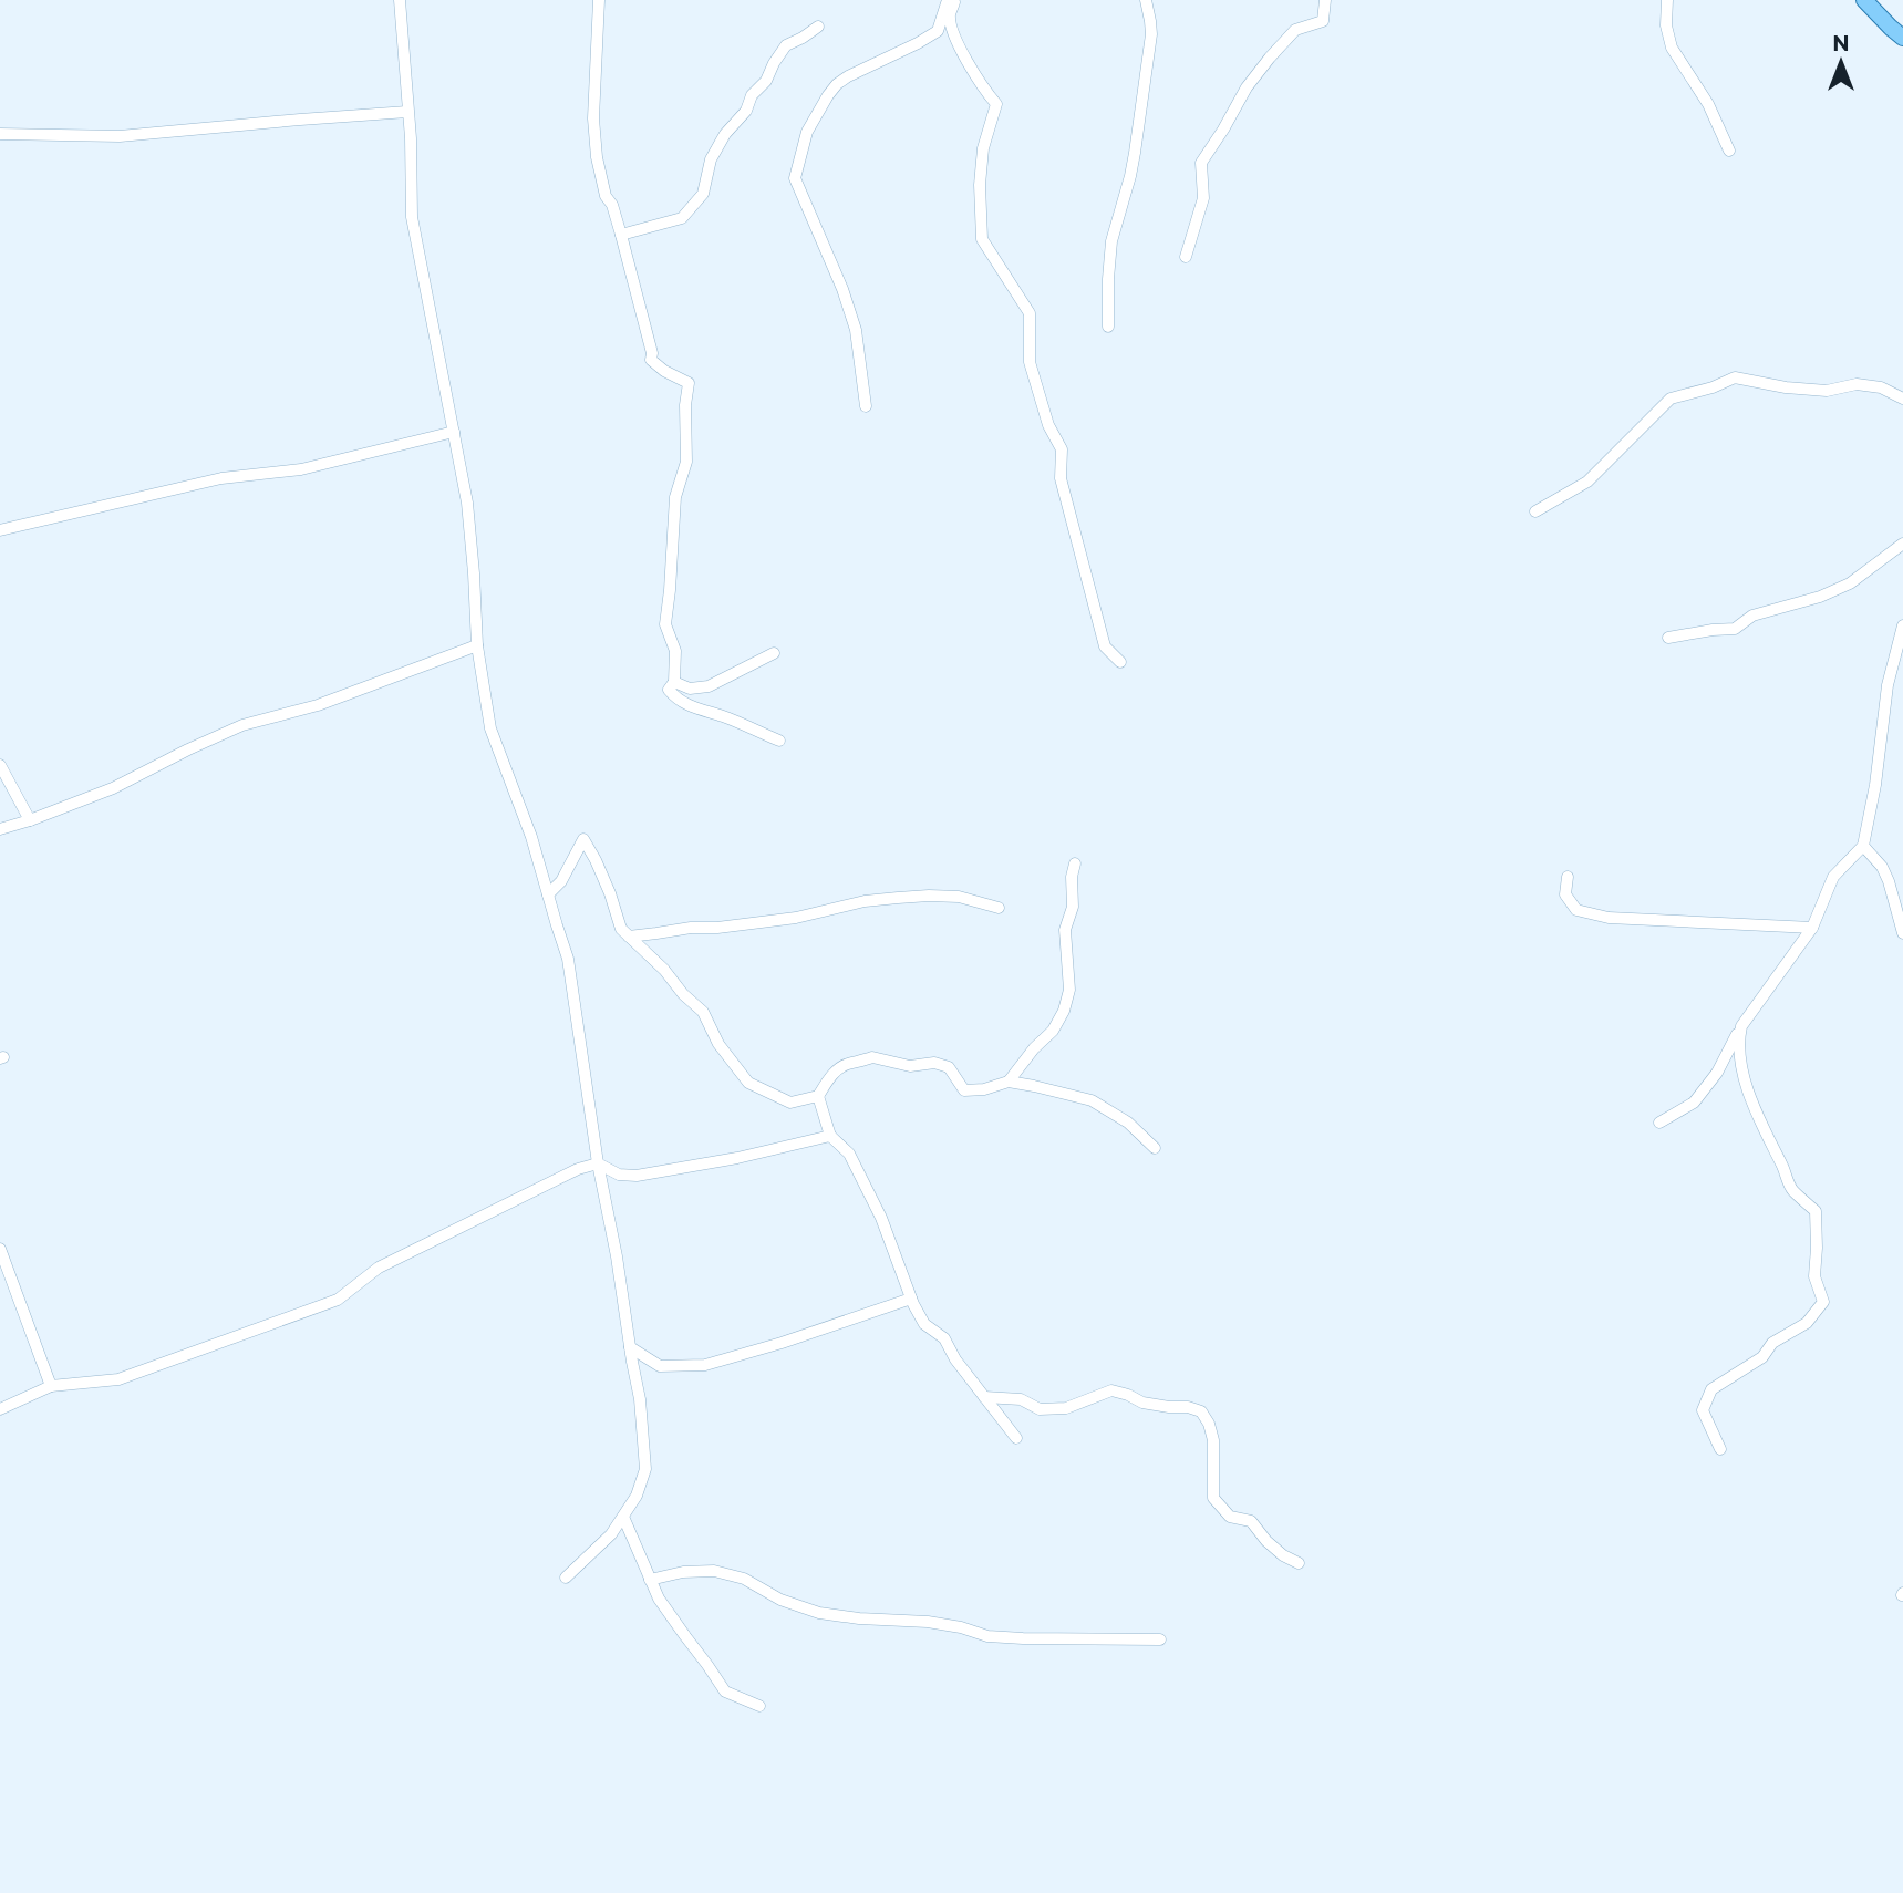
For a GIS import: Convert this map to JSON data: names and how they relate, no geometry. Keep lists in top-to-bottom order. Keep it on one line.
{"north":"top"}
